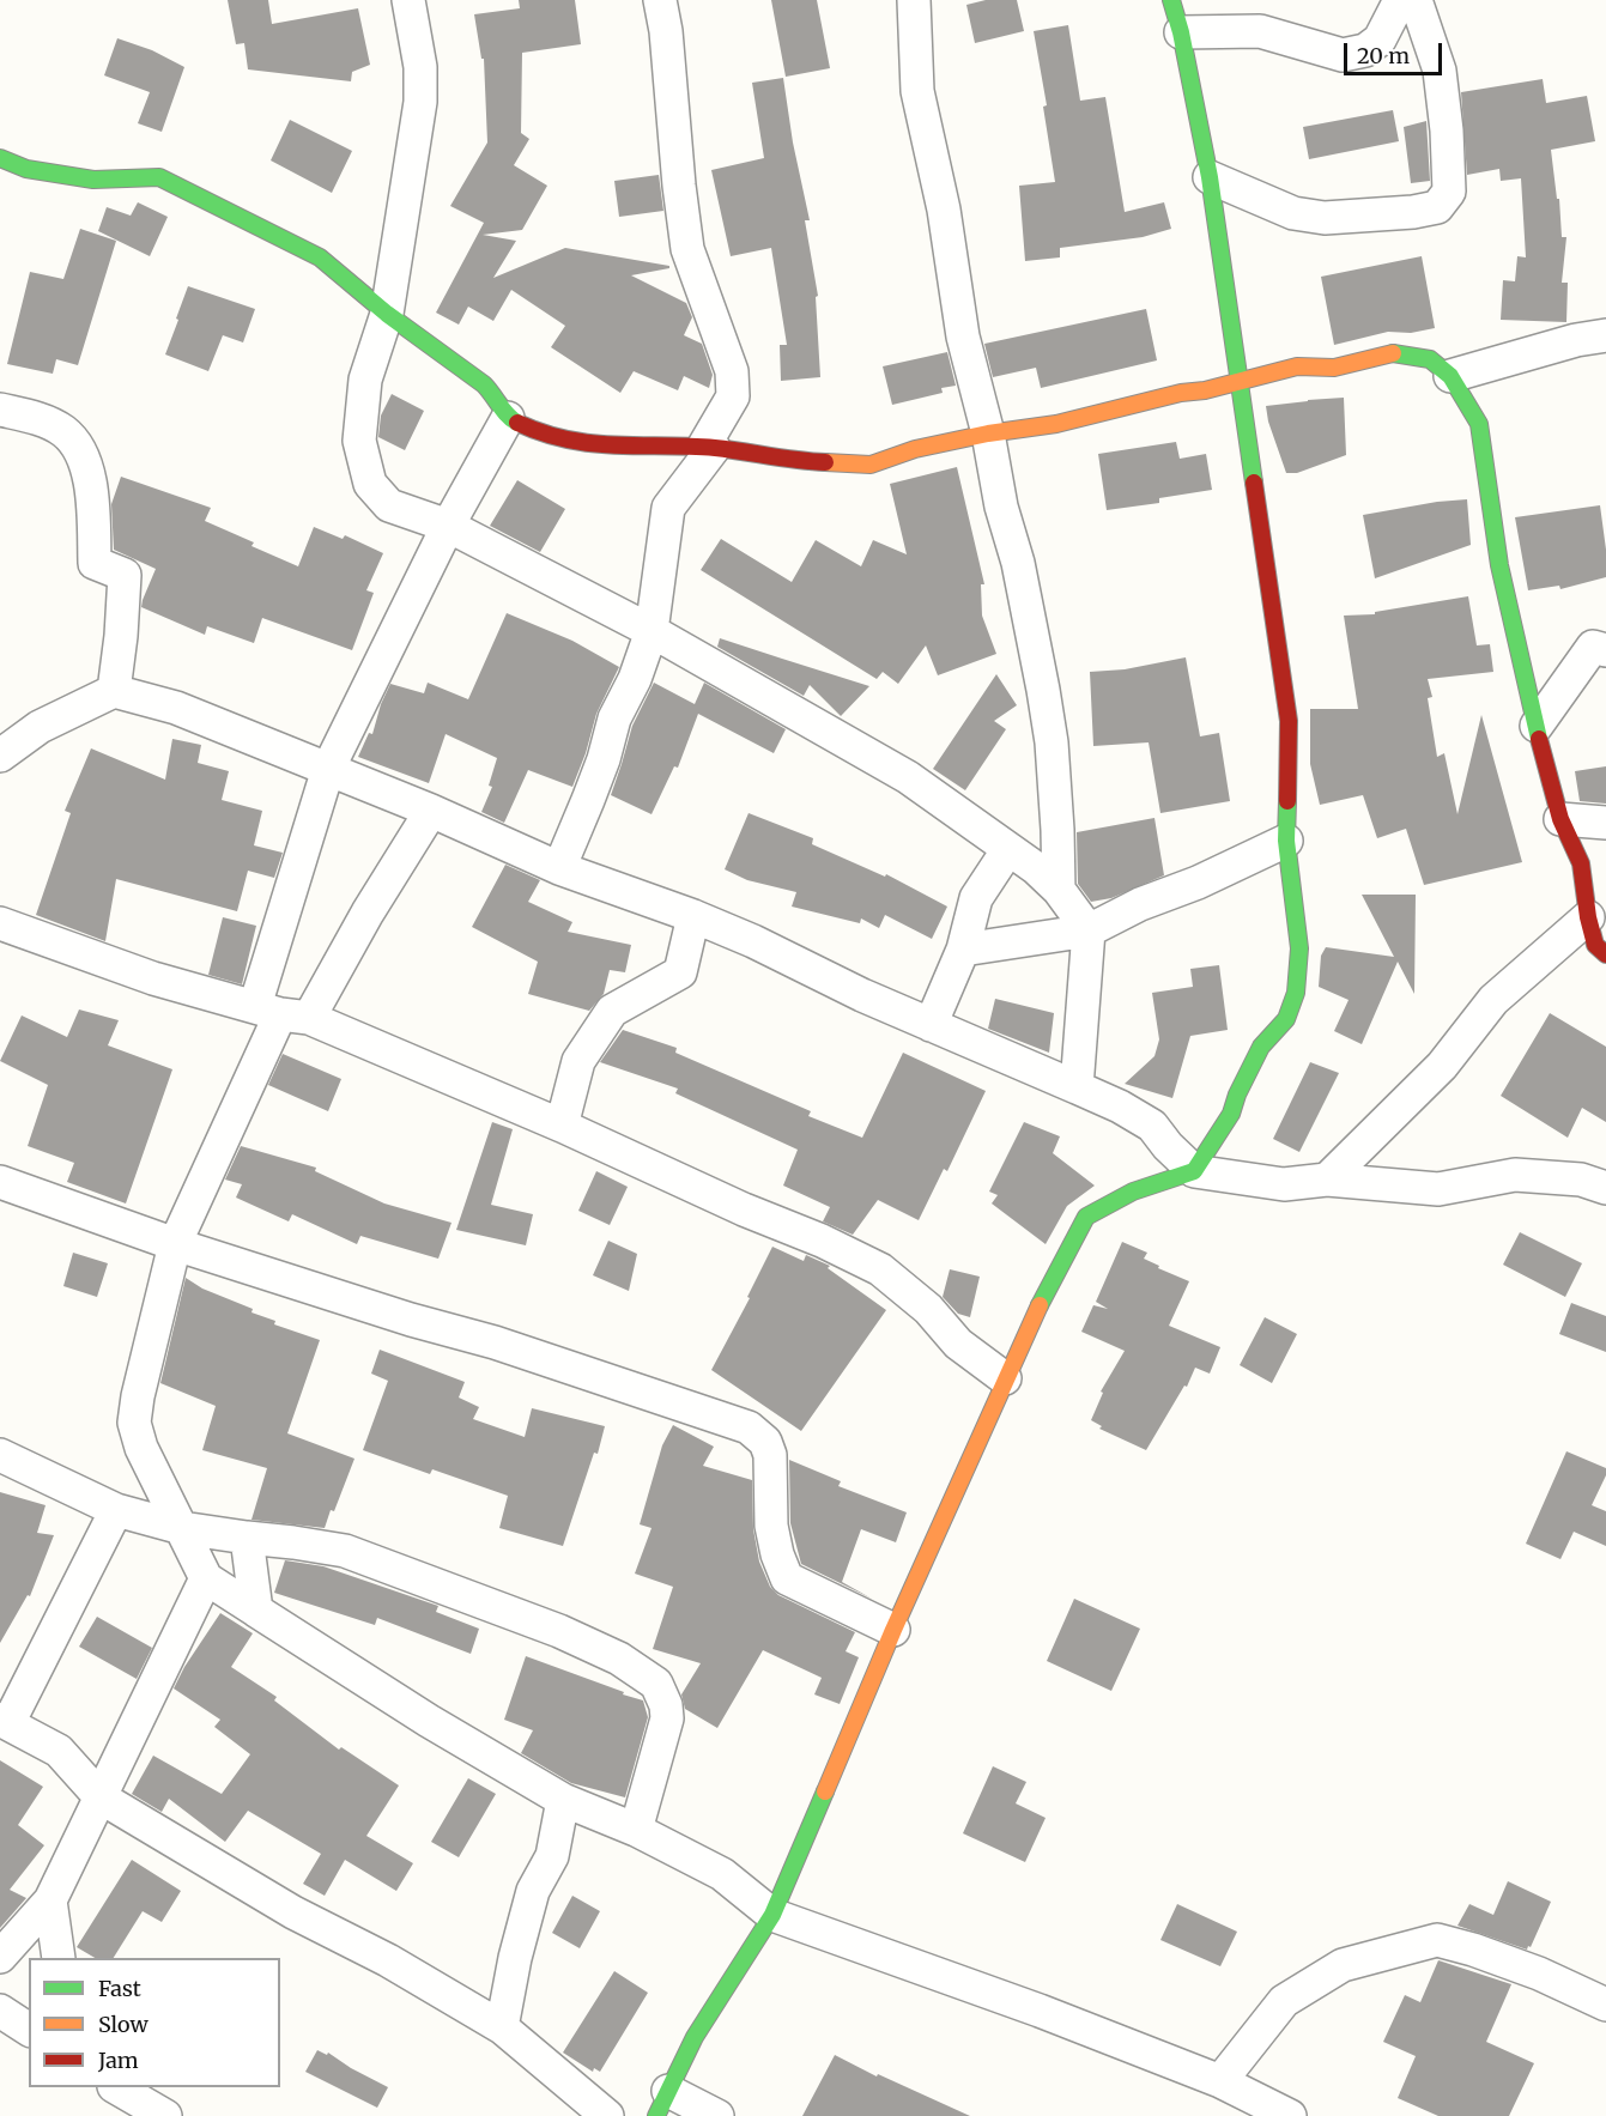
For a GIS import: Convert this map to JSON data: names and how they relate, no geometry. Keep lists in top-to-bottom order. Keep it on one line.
{"legend":["Fast","Slow","Jam"],"scale_bar":"20 m"}
